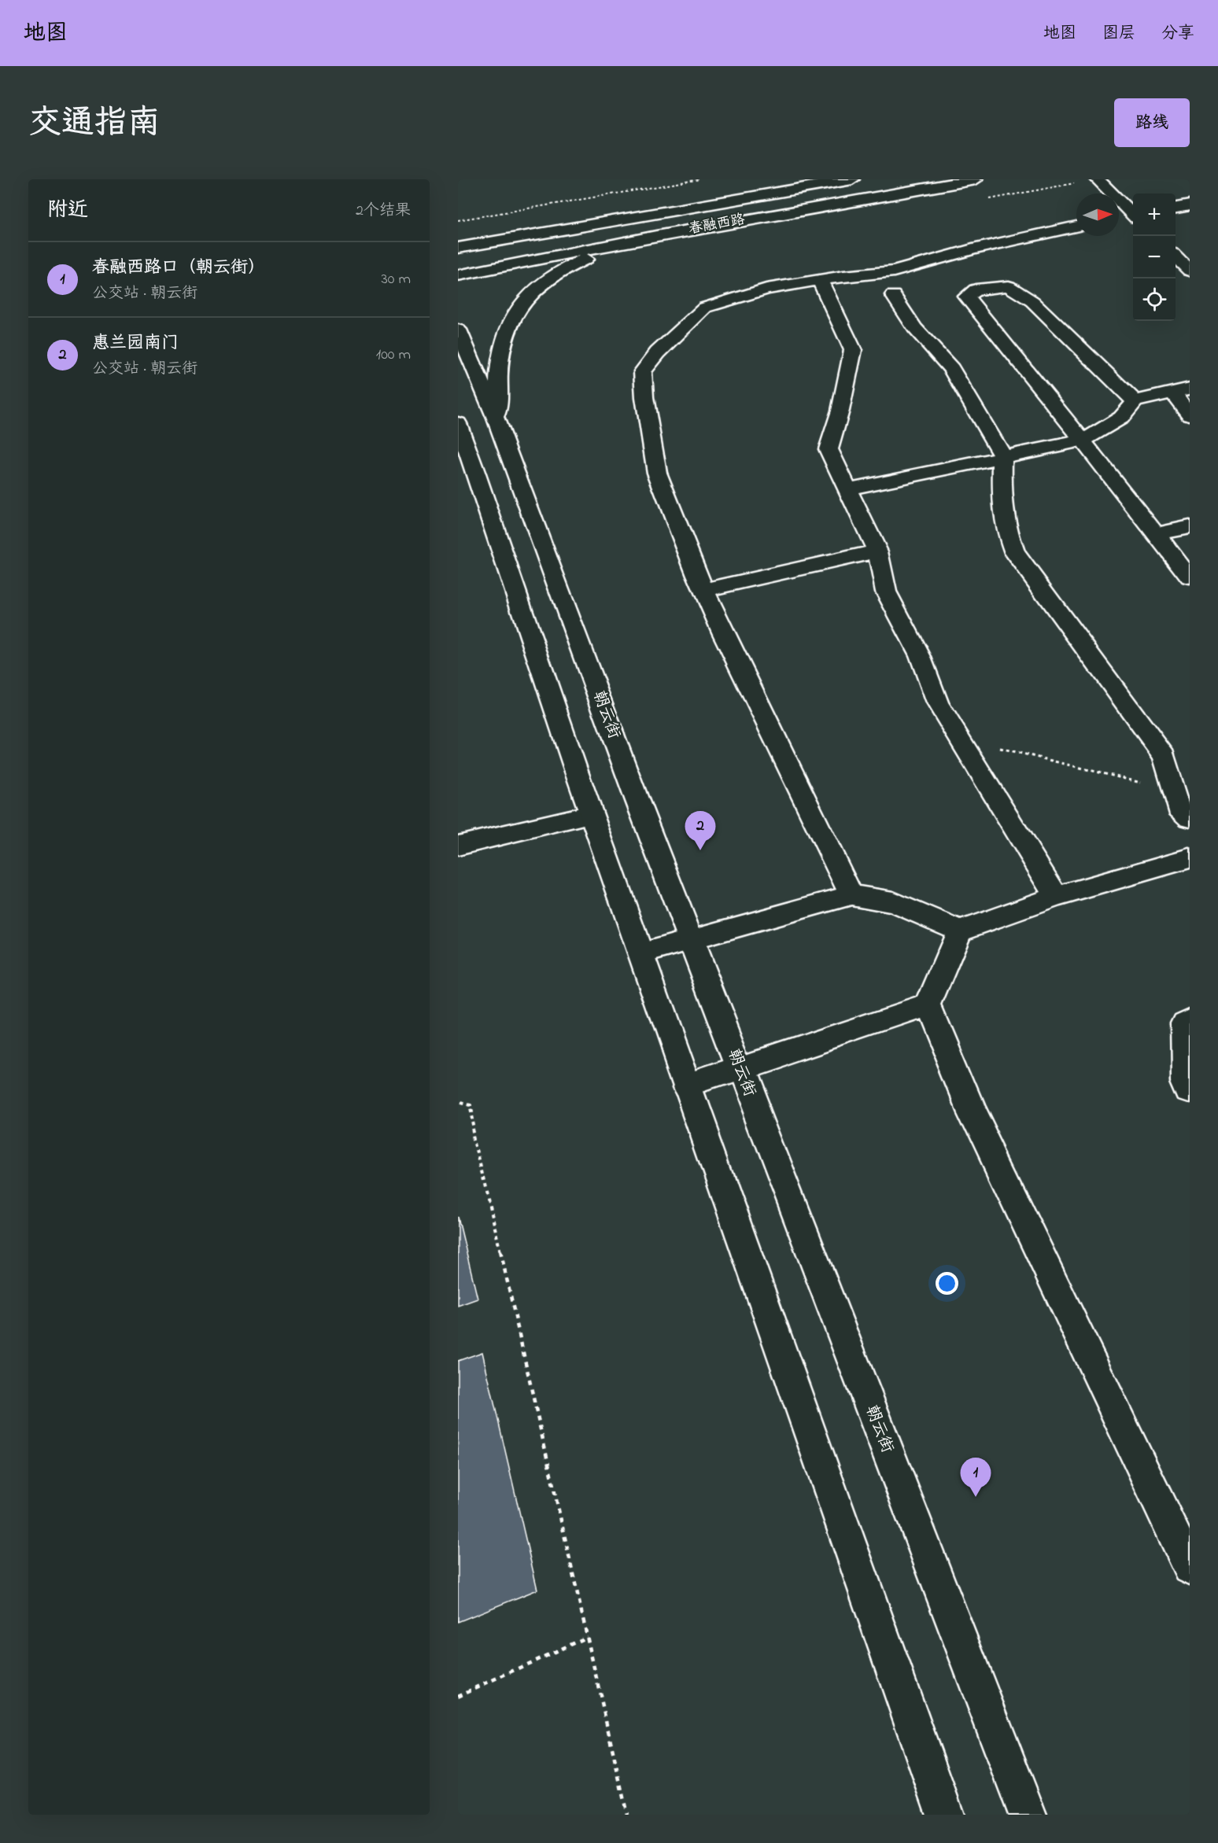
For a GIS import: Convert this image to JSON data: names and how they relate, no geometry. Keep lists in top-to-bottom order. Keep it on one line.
{"streets":{"street":["春融西路","朝云街"]},"north":"right","page":{"header":"地图","nav":["地图","图层","分享"],"title":"交通指南","buttons":"路线","heading":["附近","2个结果"],"map_buttons":["+","−"],"list":[{"mark":"1","name":"春融西路口（朝云街）","note":"公交站 · 朝云街","value":"30 m"},{"mark":"2","name":"惠兰园南门","note":"公交站 · 朝云街","value":"100 m"}],"pins":["2","1"]}}
